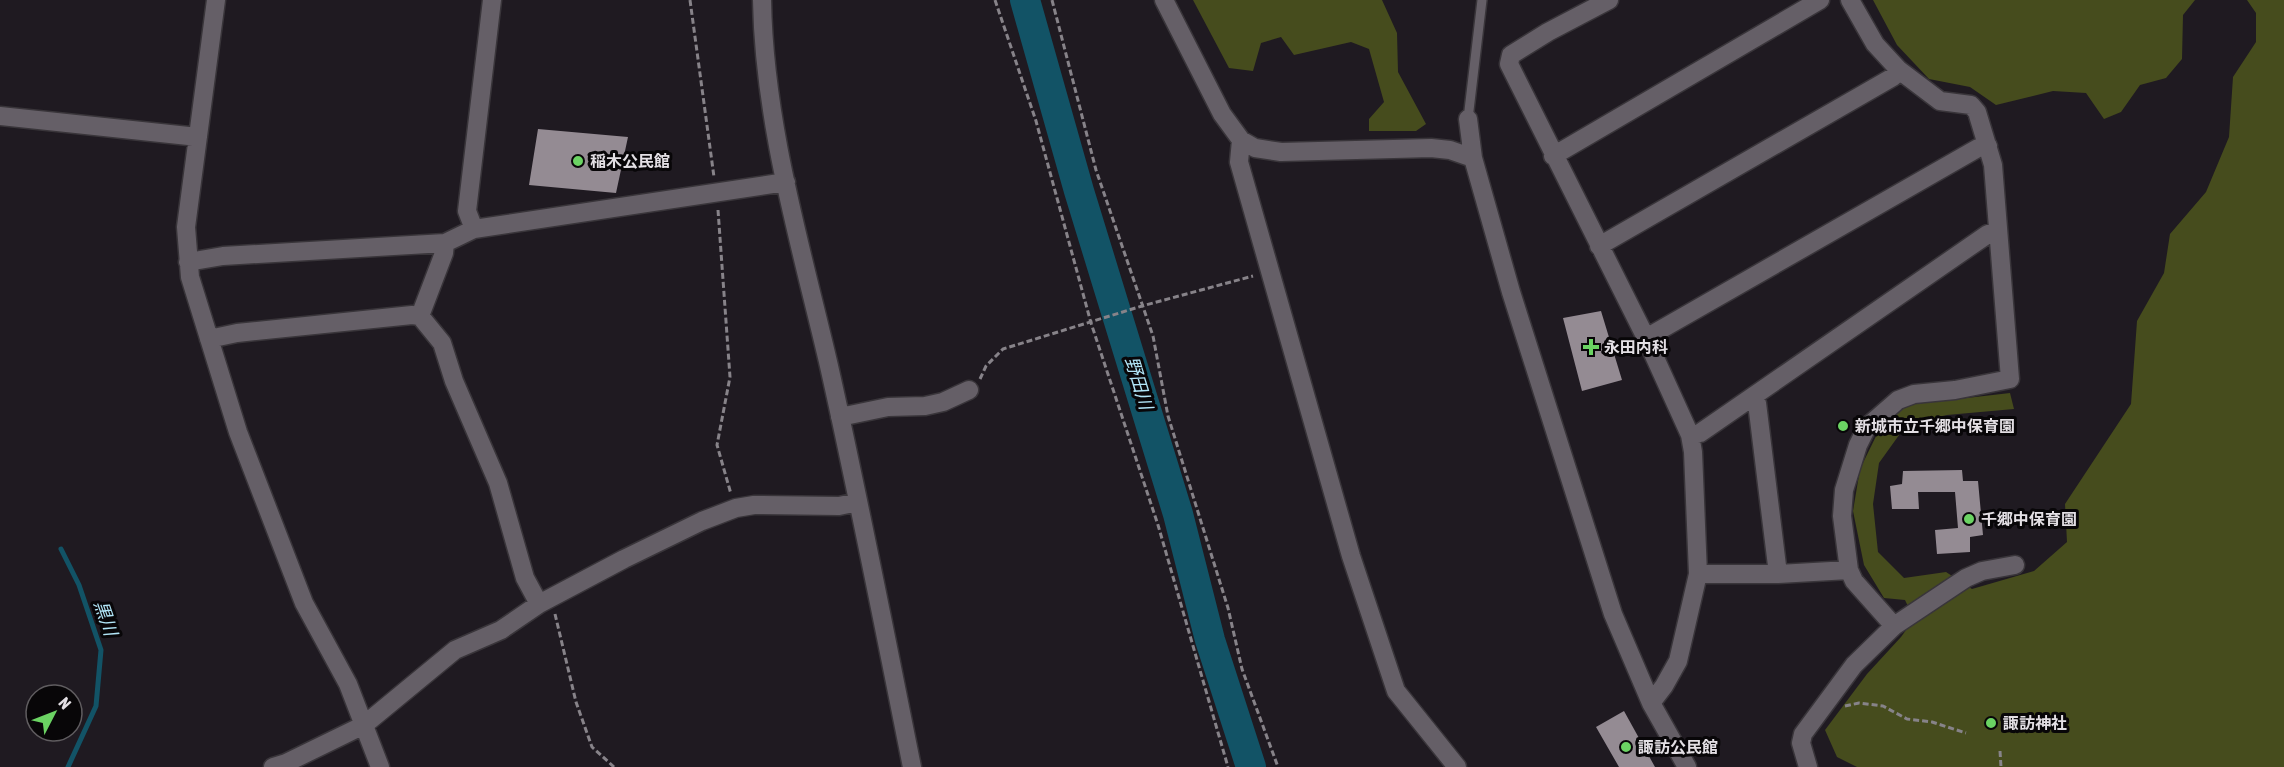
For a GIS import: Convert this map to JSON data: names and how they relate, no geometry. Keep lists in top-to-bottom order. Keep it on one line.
{"water":["野田川","黒川"],"places":{"other":["稲木公民館","新城市立千郷中保育園","千郷中保育園","諏訪神社","諏訪公民館"],"health":["永田内科"]},"north":"top right"}
